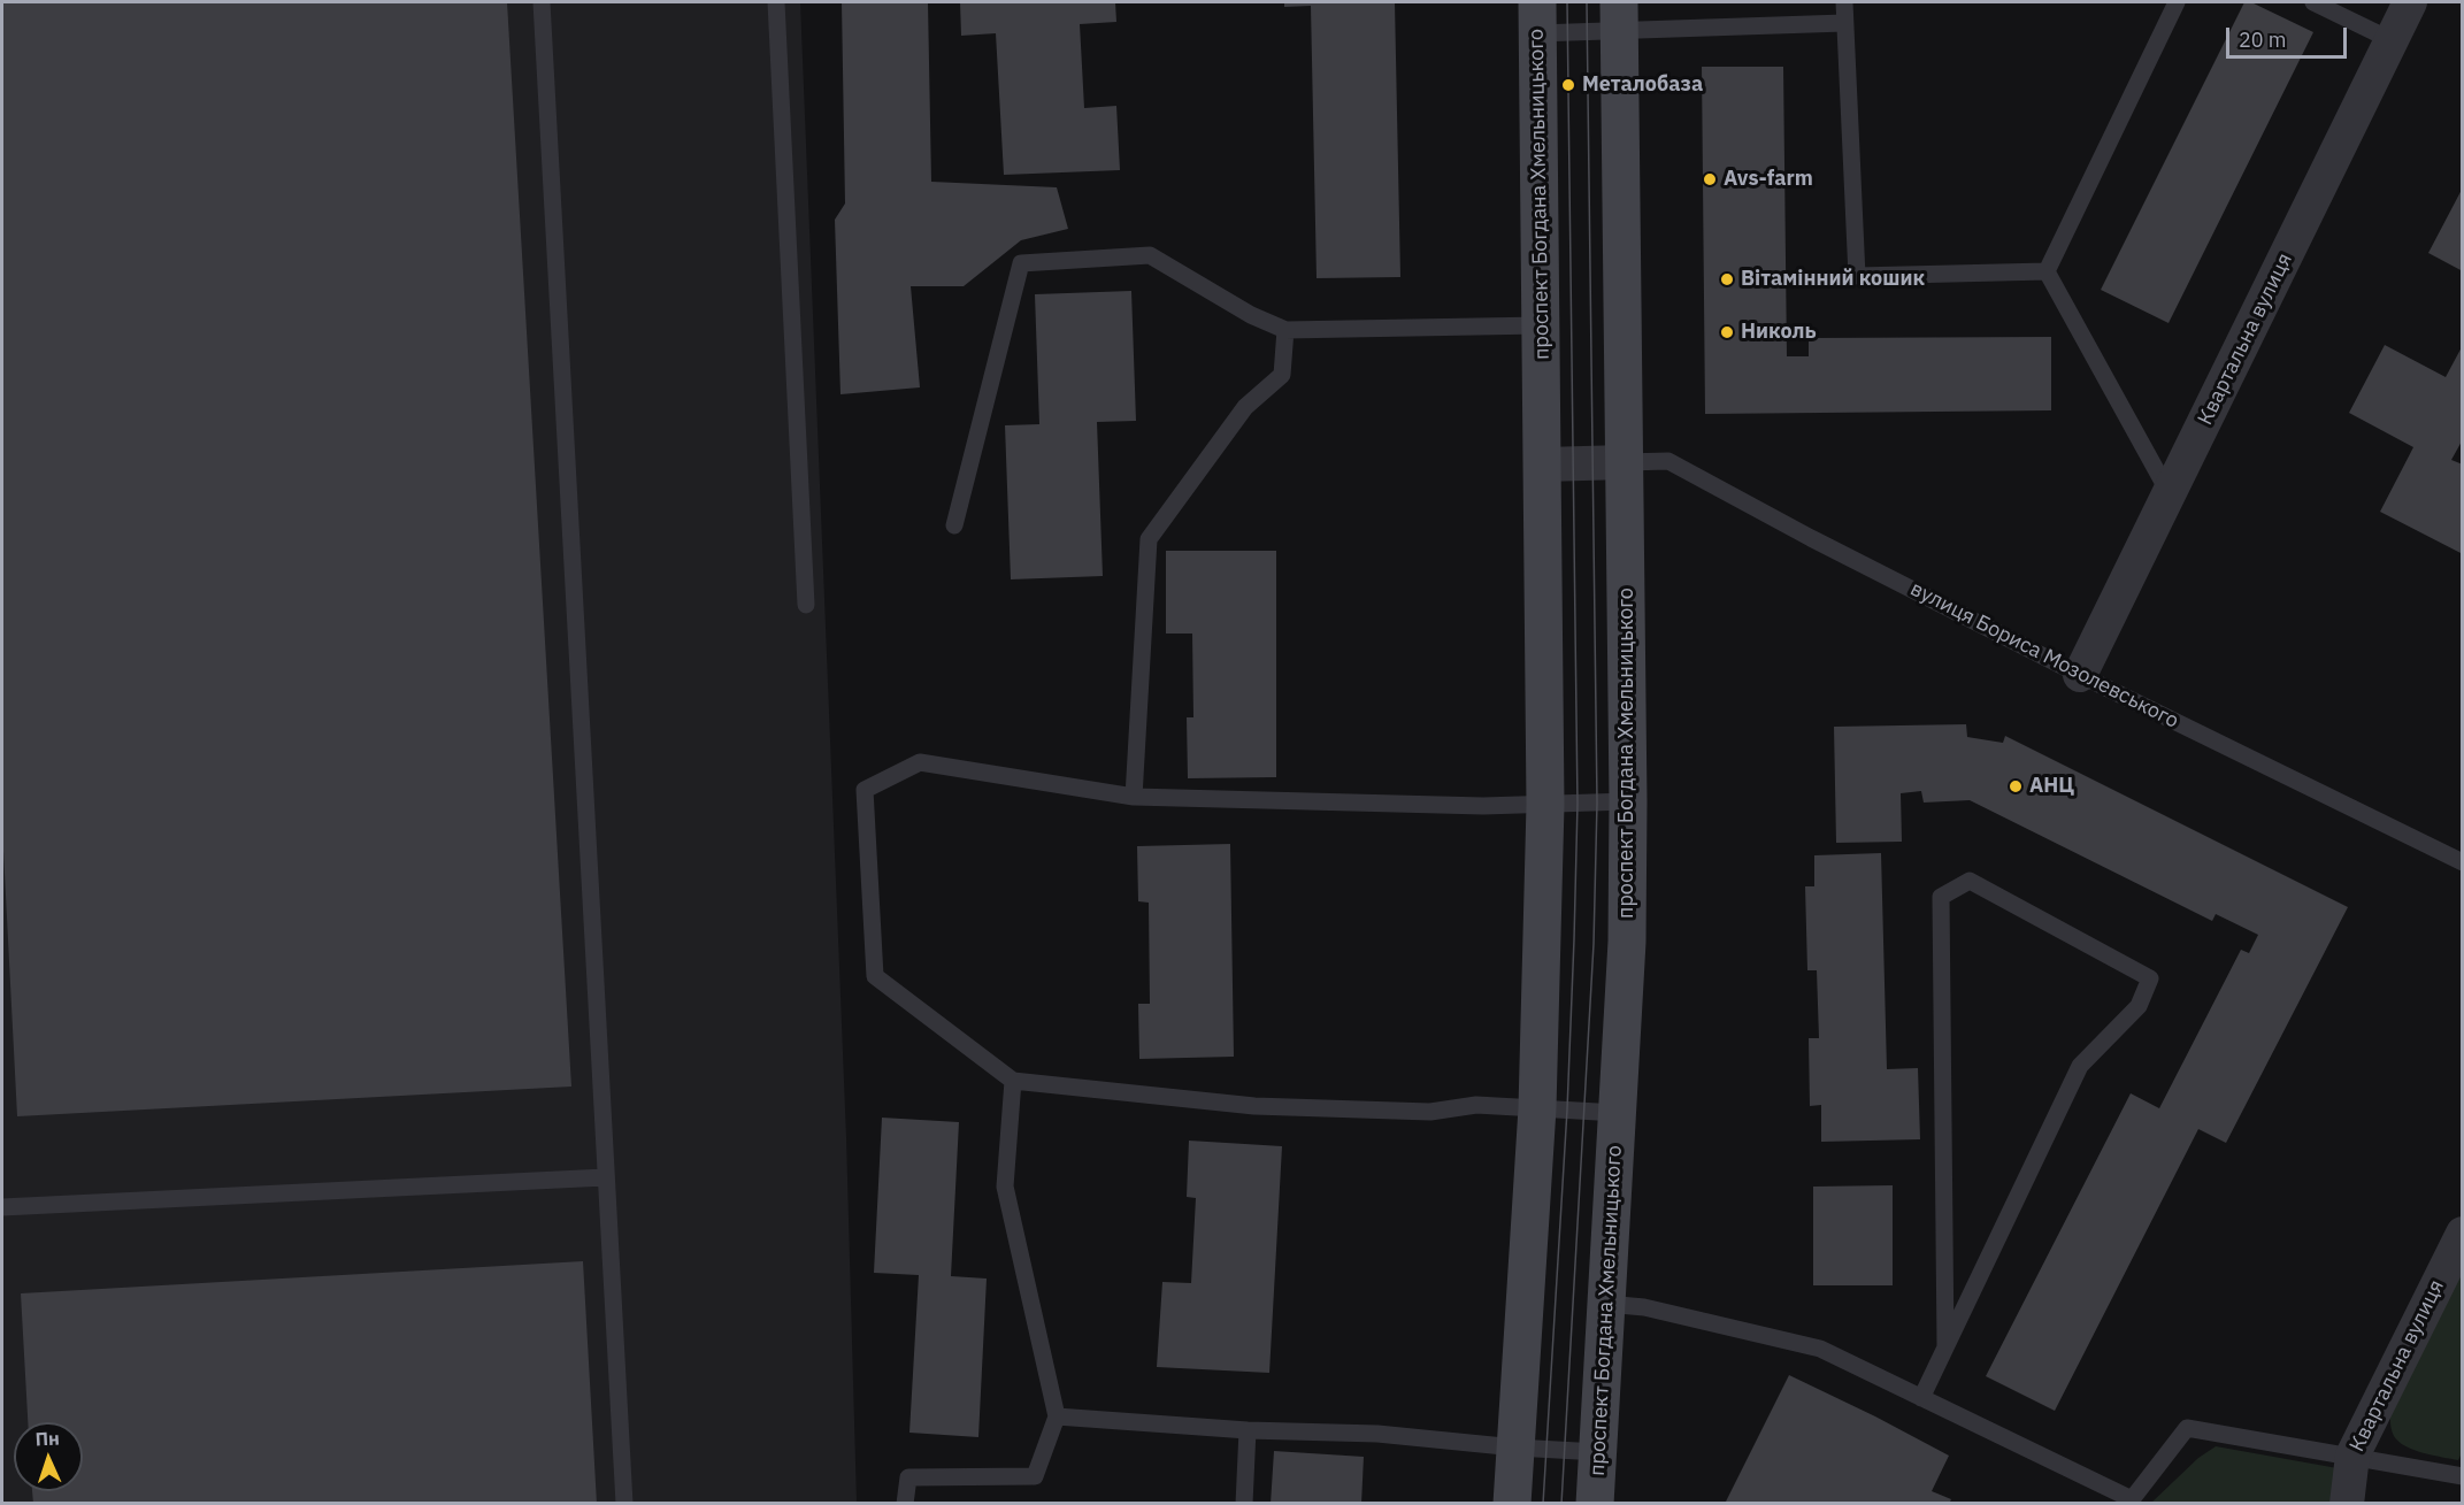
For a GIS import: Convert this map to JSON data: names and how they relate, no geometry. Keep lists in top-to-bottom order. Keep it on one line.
{"streets":{"main road":["проспект Богдана Хмельницького"],"street":["Квартальна вулиця"],"lane":["вулиця Бориса Мозолевського"]},"crossings":[["проспект Богдана Хмельницького","вулиця Бориса Мозолевського"],["Квартальна вулиця","вулиця Бориса Мозолевського"]],"places":["Металобаза","Avs-farm","Вітамінний кошик","Николь","АНЦ"],"scale_bar":"20 m","north":"top"}
